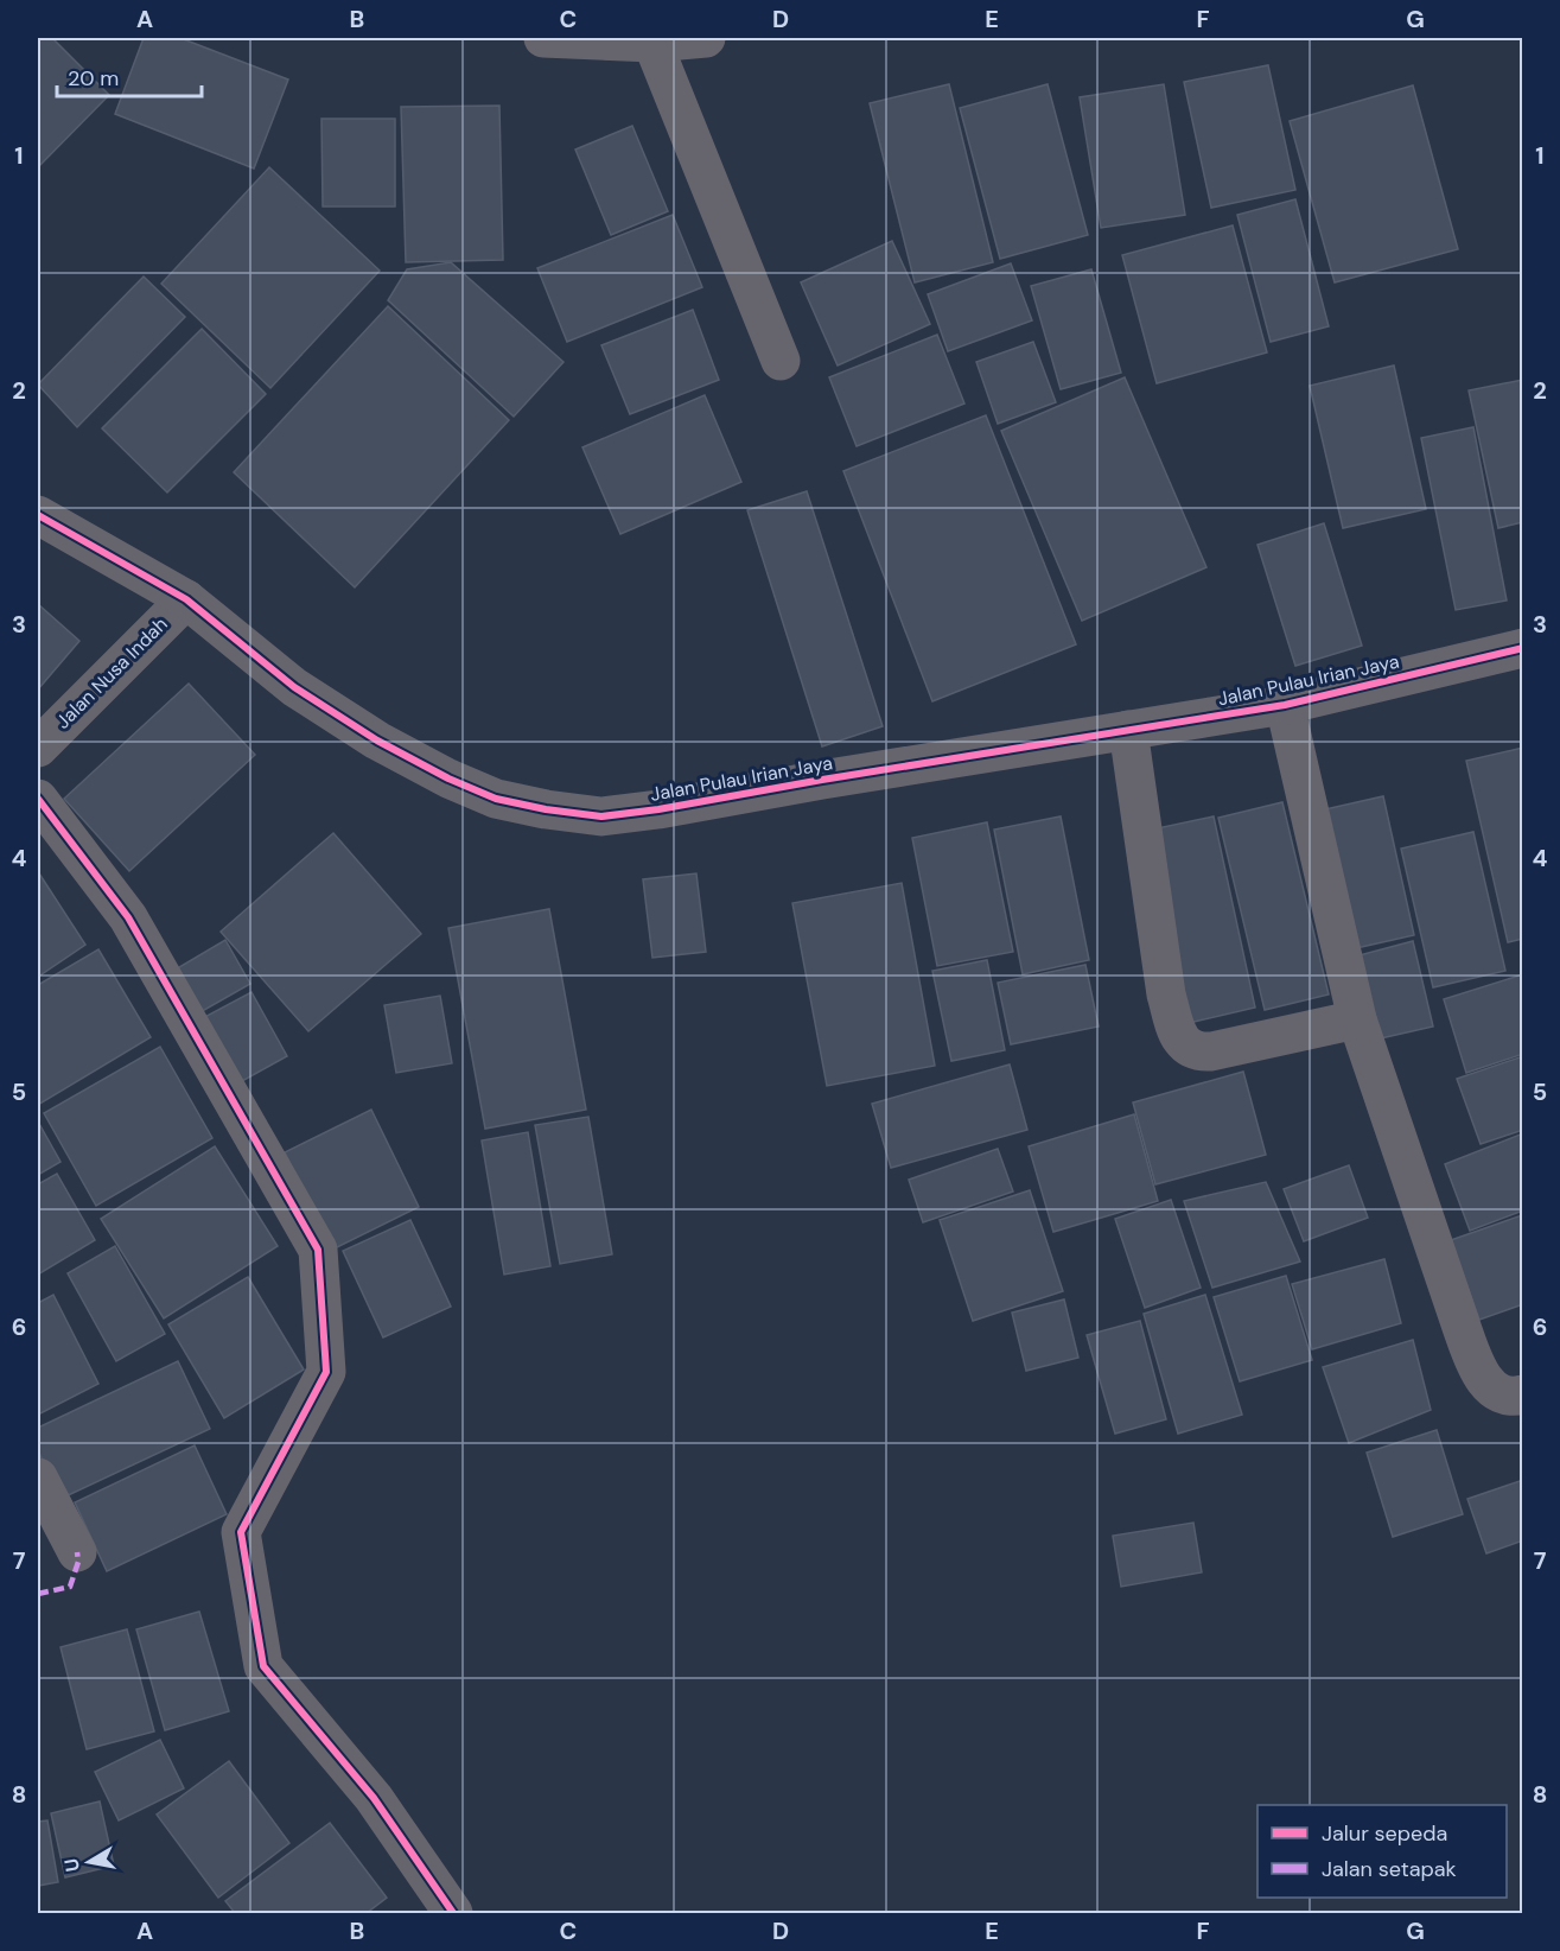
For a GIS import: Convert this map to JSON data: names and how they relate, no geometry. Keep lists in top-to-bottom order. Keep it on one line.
{"streets":{"street":["Jalan Nusa Indah","Jalan Pulau Irian Jaya"]},"crossings":[["Jalan Nusa Indah","Jalan Pulau Irian Jaya"]],"legend":["Jalur sepeda","Jalan setapak"],"scale_bar":"20 m","north":"left","grid":{"columns":["A","B","C","D","E","F","G"],"rows":["1","2","3","4","5","6","7","8"]}}
